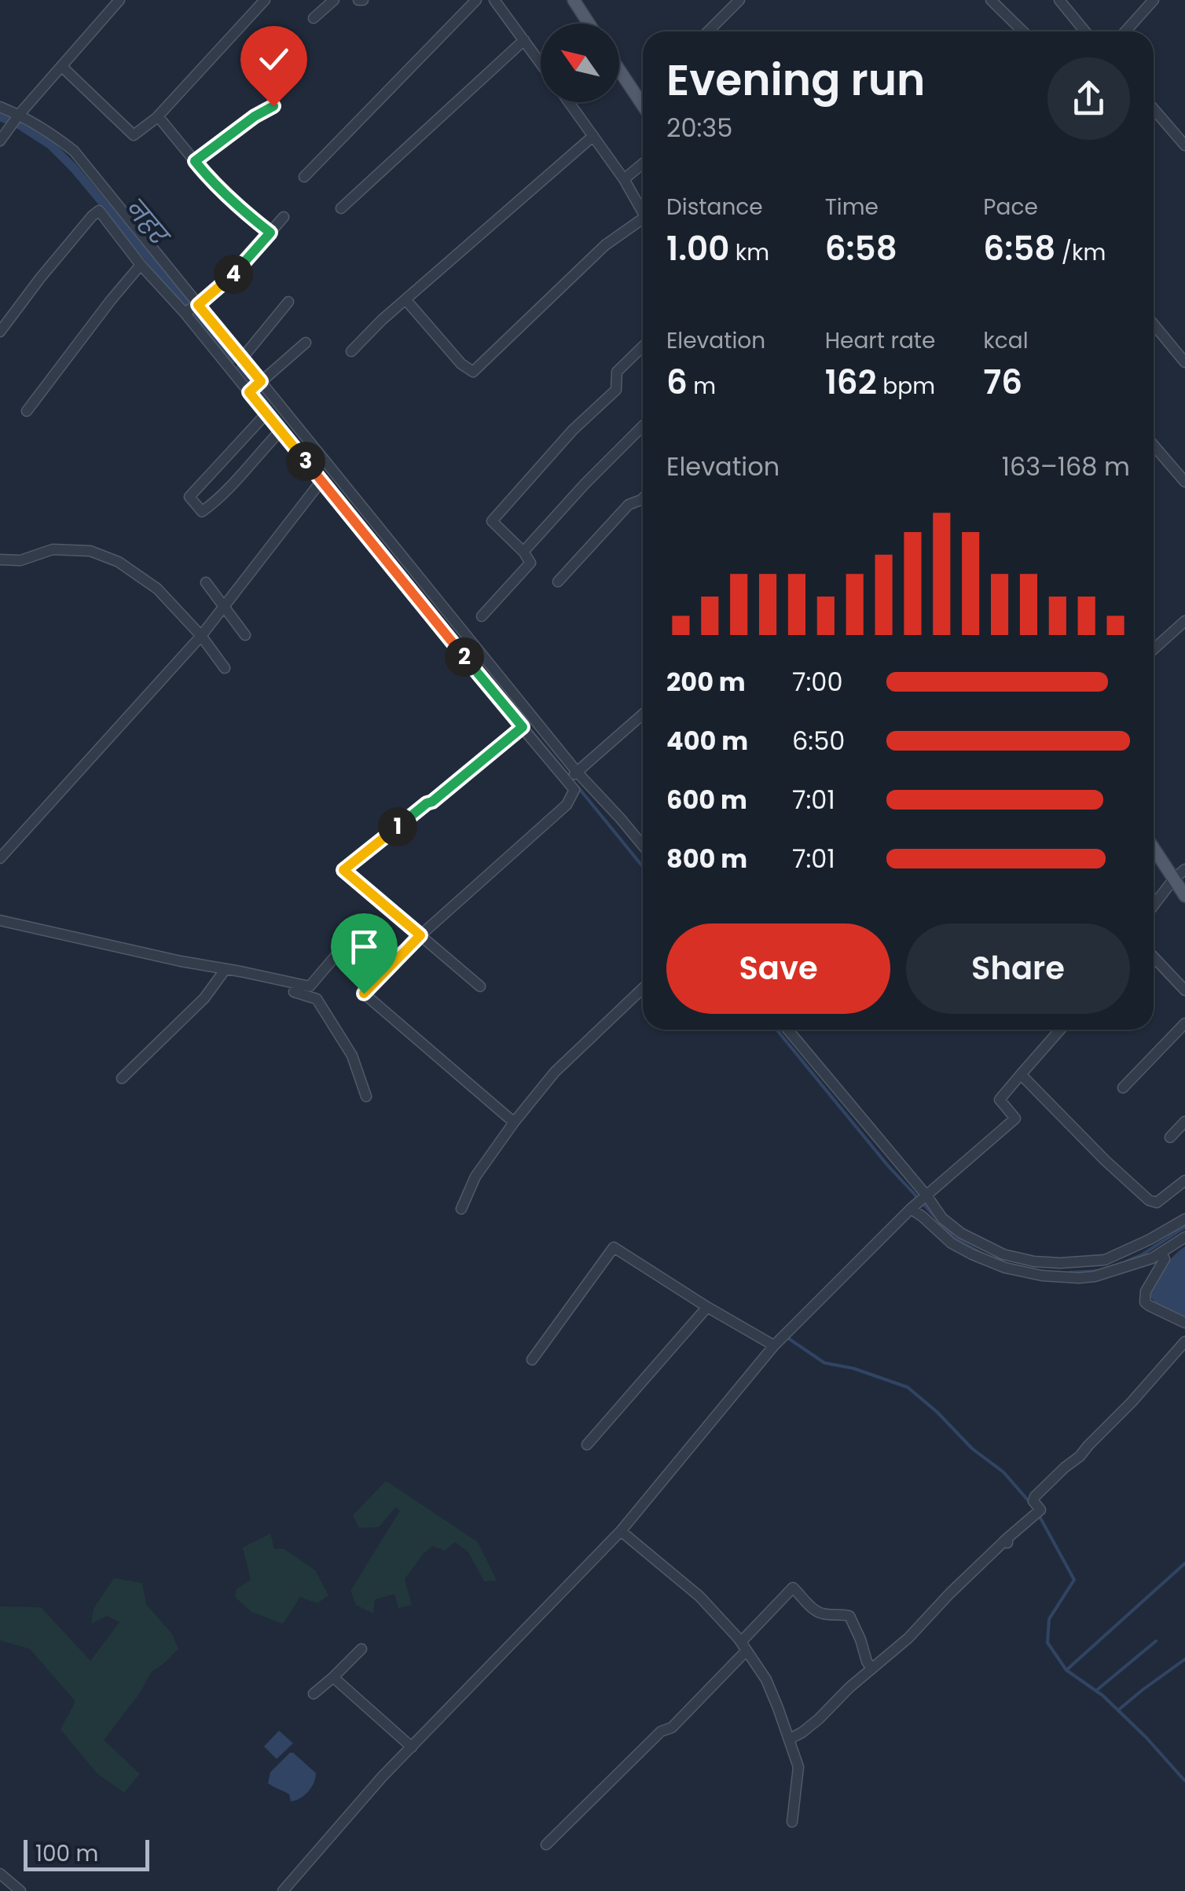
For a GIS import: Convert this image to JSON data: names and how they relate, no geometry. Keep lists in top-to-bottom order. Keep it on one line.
{"water":["नहर"],"scale_bar":"100 m","north":"top left","page":{"heading":["Evening run","20:35"],"stats":[["Distance","1.00 km"],["Time","6:58"],["Pace","6:58 /km"],["Elevation","6 m"],["Heart rate","162 bpm"],["kcal","76"]],"pins":["4","3","2","1"],"chart":["Elevation","163–168 m"],"list":[{"name":"200 m","note":"7:00"},{"name":"400 m","note":"6:50"},{"name":"600 m","note":"7:01"},{"name":"800 m","note":"7:01"}],"buttons":["Save","Share"],"scale":"100 m"}}
